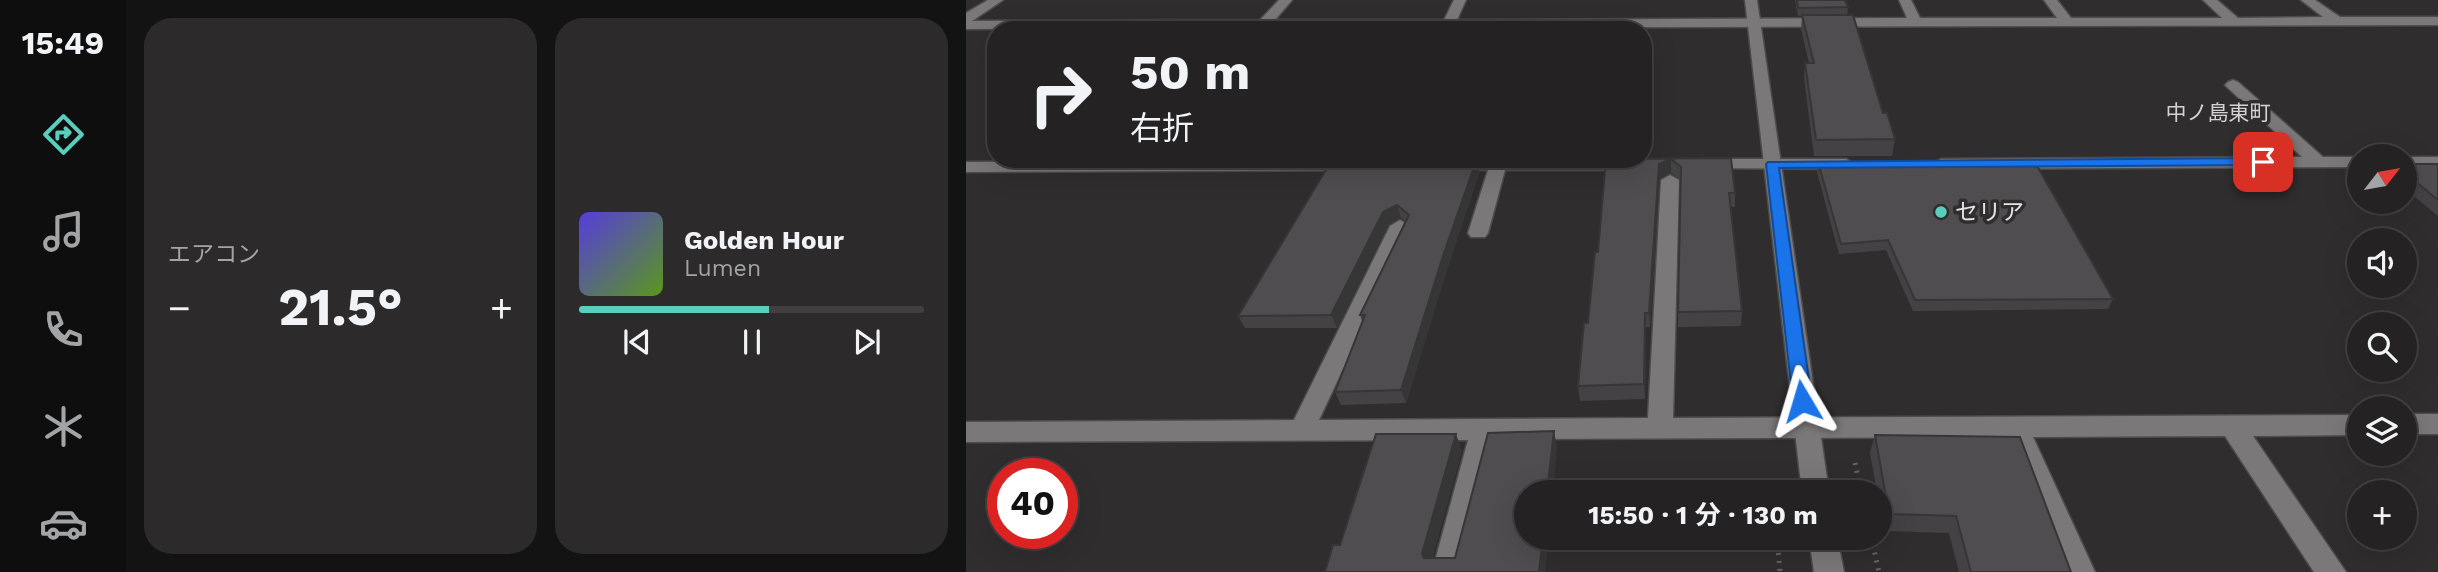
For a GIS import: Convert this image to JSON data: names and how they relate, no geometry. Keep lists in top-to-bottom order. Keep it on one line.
{"districts":["中ノ島東町"],"places":["セリア"],"north":"top right","page":{"tabs":"15:49","tile":"エアコン","turn":["50 m","右折"],"map_buttons":"+","song":["Golden Hour","Lumen"],"heat":["−","21.5°","+"],"limit":"40","trip":"15:50 · 1 分 · 130 m"}}
